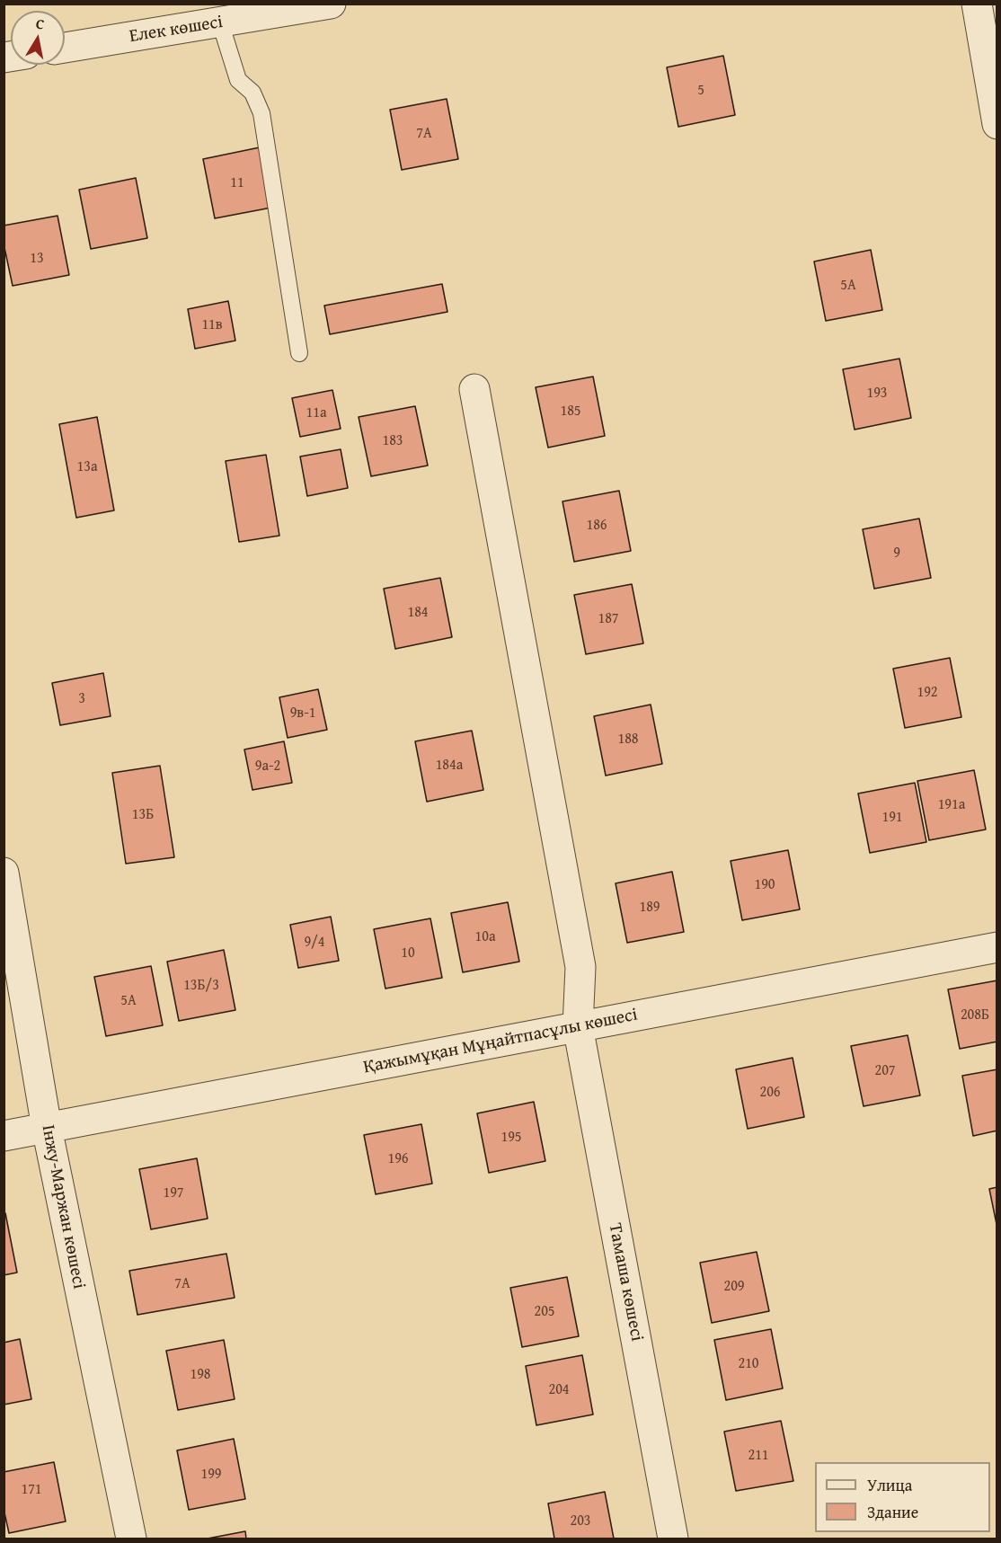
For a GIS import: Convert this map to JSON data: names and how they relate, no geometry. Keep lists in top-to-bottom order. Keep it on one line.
{"streets":{"street":["Елек көшесі","Қажымұқан Мұңайтпасұлы көшесі","Інжу-Маржан көшесі","Тамаша көшесі"]},"crossings":[["Қажымұқан Мұңайтпасұлы көшесі","Інжу-Маржан көшесі"],["Қажымұқан Мұңайтпасұлы көшесі","Тамаша көшесі"]],"house_numbers":["5","7А","11","13","5А","11в","193","185","11а","183","13а","186","9","184","187","192","3","9в-1","188","184а","9а-2","191а","13Б","191","190","189","10а","9/4","10","13Б/3","5А","208Б","207","206","195","196","197","7А","209","205","210","198","204","211","199","171","203"],"legend":["Улица","Здание"],"north":"top"}
